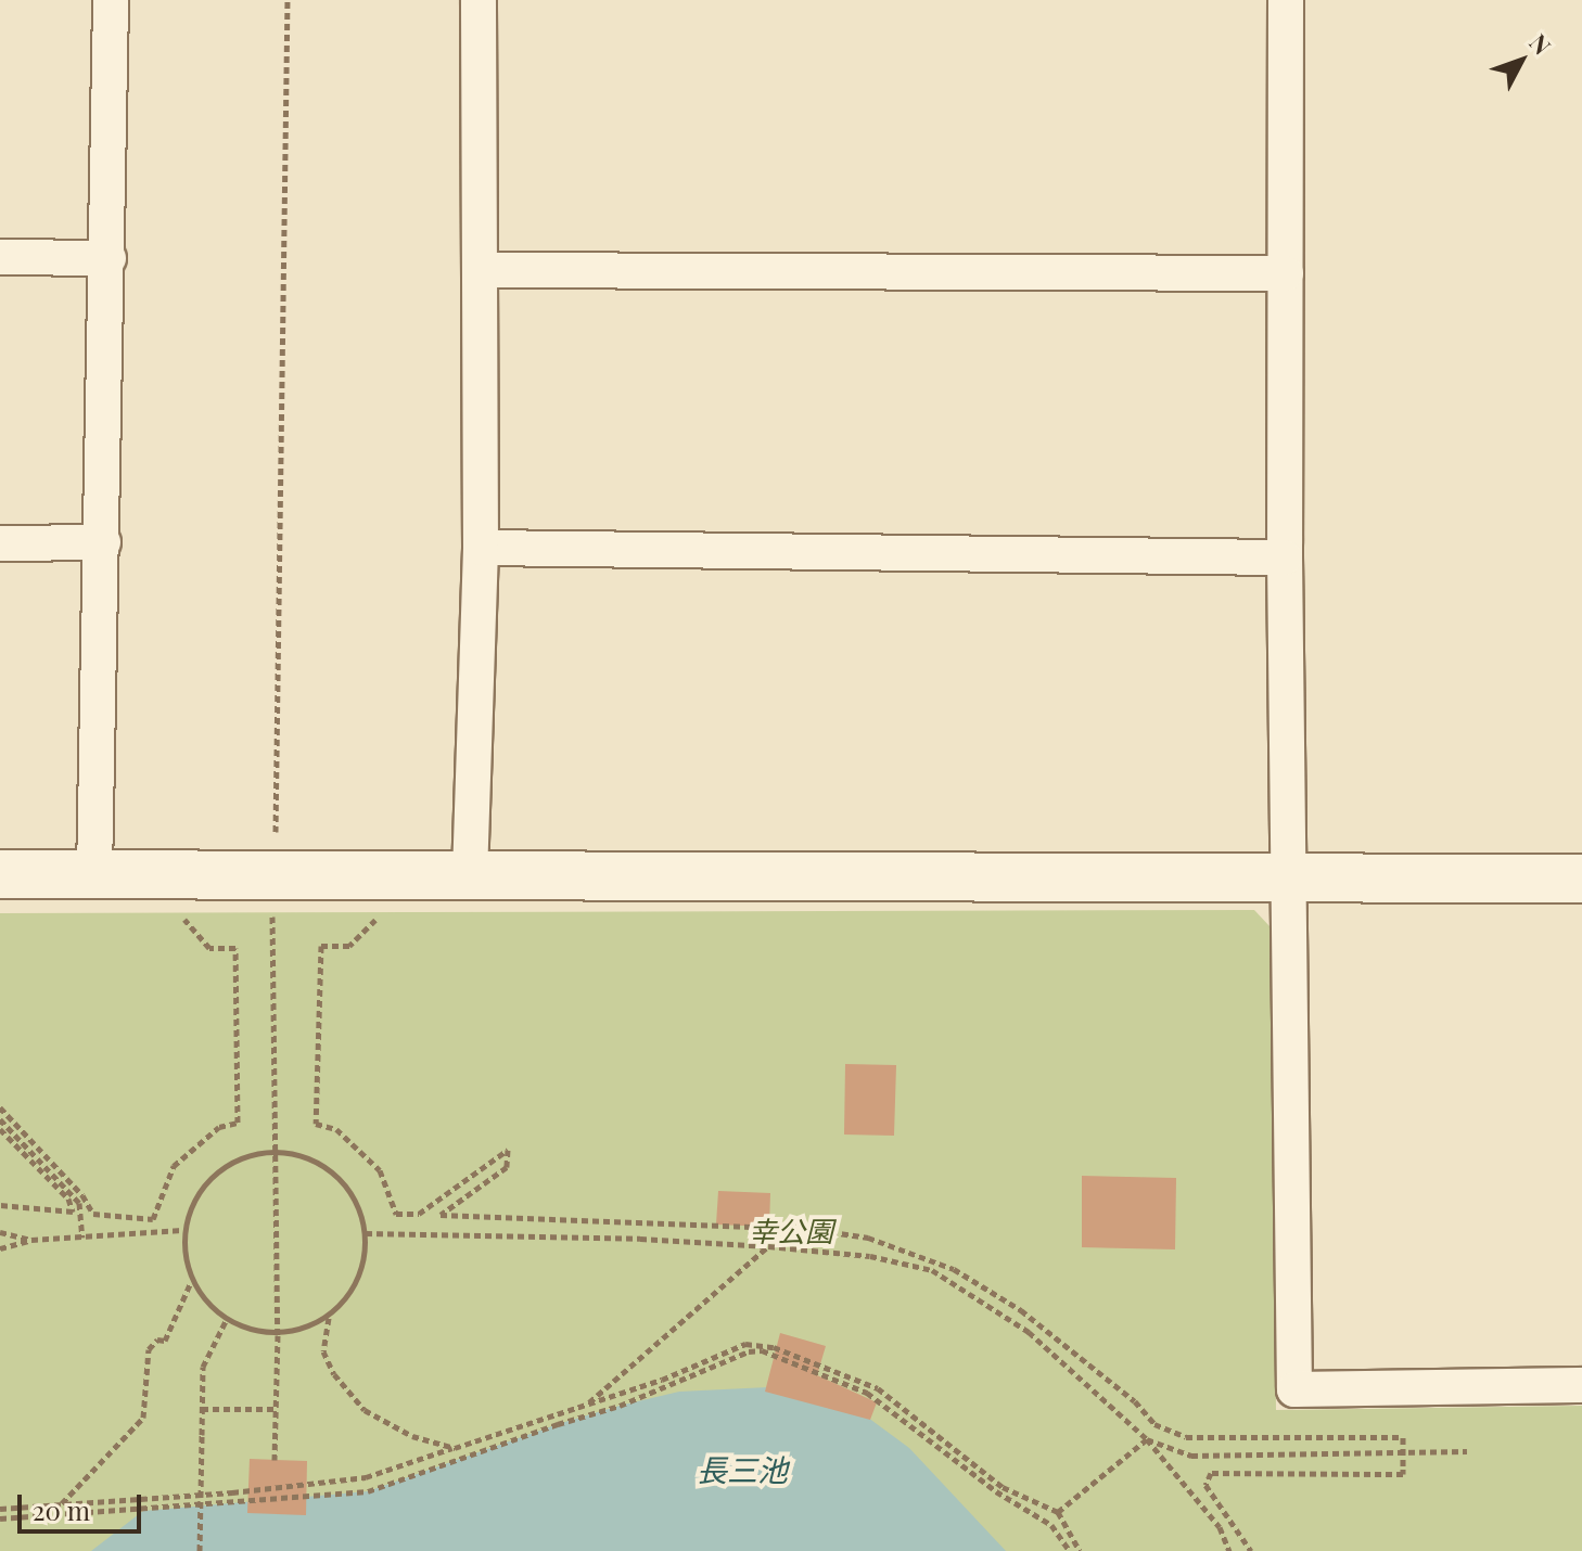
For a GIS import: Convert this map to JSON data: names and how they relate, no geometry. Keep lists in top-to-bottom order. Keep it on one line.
{"water":["長三池"],"parks":["幸公園"],"scale_bar":"20 m","north":"top right"}
